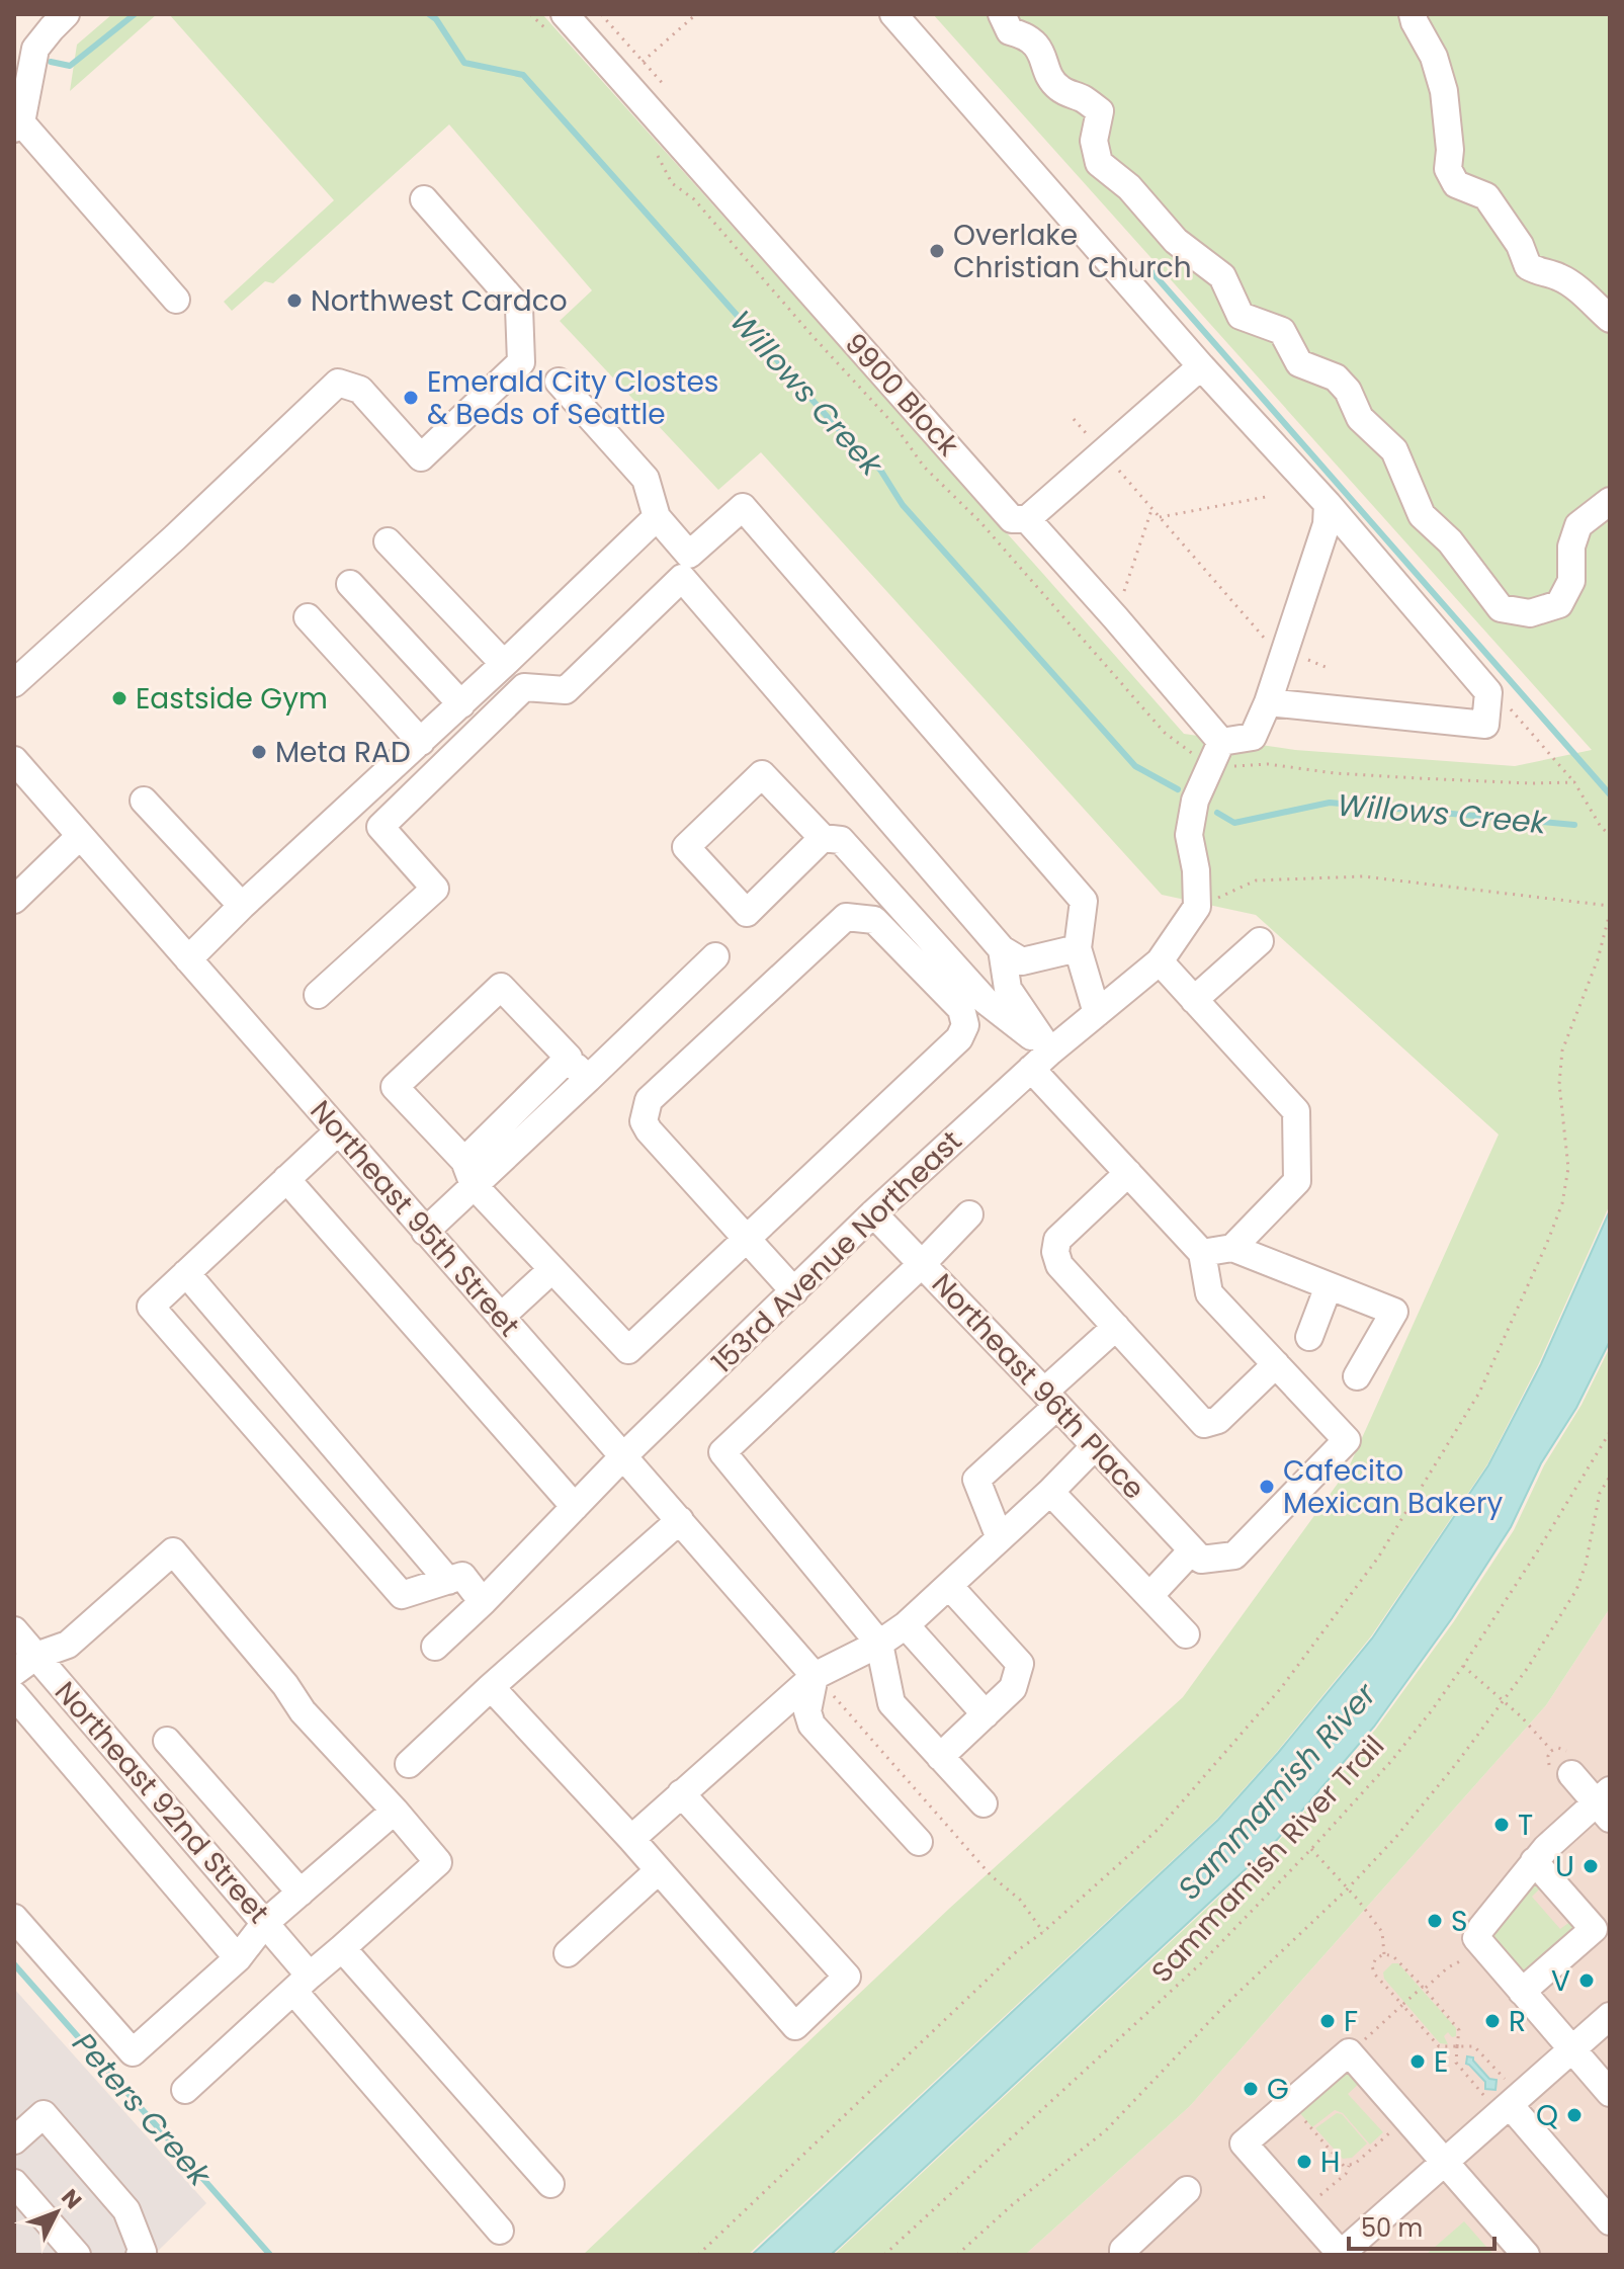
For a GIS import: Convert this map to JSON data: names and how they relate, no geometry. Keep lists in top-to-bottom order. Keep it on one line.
{"streets":{"street":["9900 Block","Northeast 95th Street","153rd Avenue Northeast","Northeast 96th Place","Northeast 92nd Street"],"path":["Sammamish River Trail"]},"crossings":[["Northeast 95th Street","153rd Avenue Northeast"],["153rd Avenue Northeast","Northeast 96th Place"]],"water":["Willows Creek","Sammamish River","Peters Creek"],"places":["Overlake Christian Church","Northwest Cardco","Emerald City Clostes & Beds of Seattle","Eastside Gym","Meta RAD","Cafecito Mexican Bakery","T","U","S","V","F","R","E","G","Q","H"],"scale_bar":"50 m","north":"top right"}
